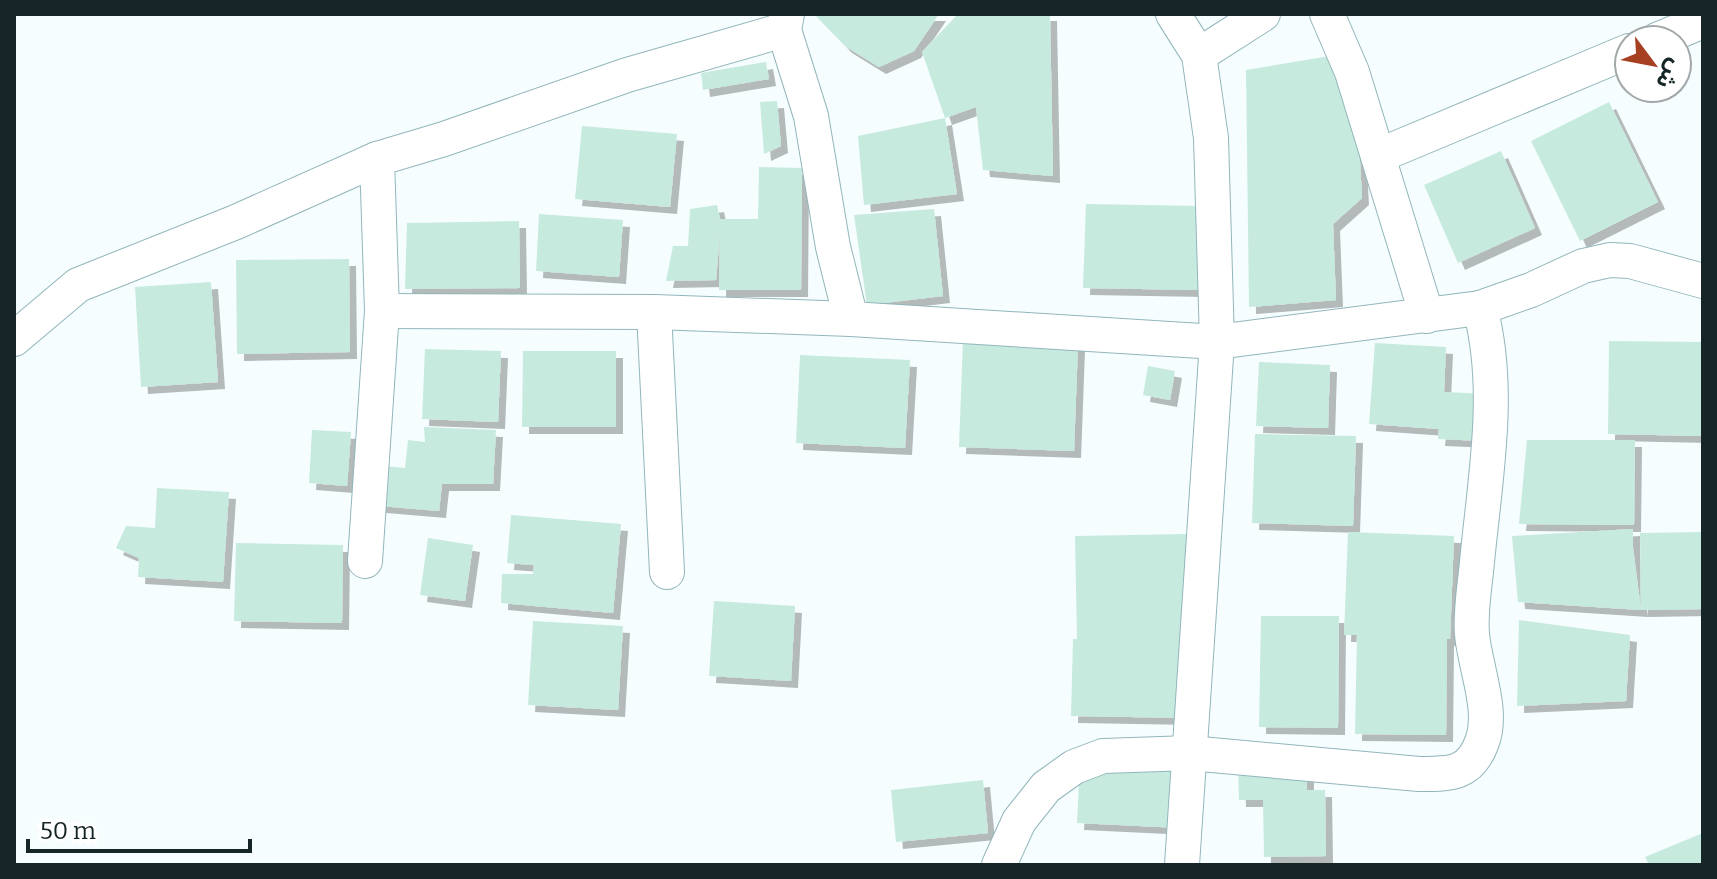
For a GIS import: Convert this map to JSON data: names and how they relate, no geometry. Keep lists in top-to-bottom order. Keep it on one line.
{"scale_bar":"50 m","north":"bottom right"}
